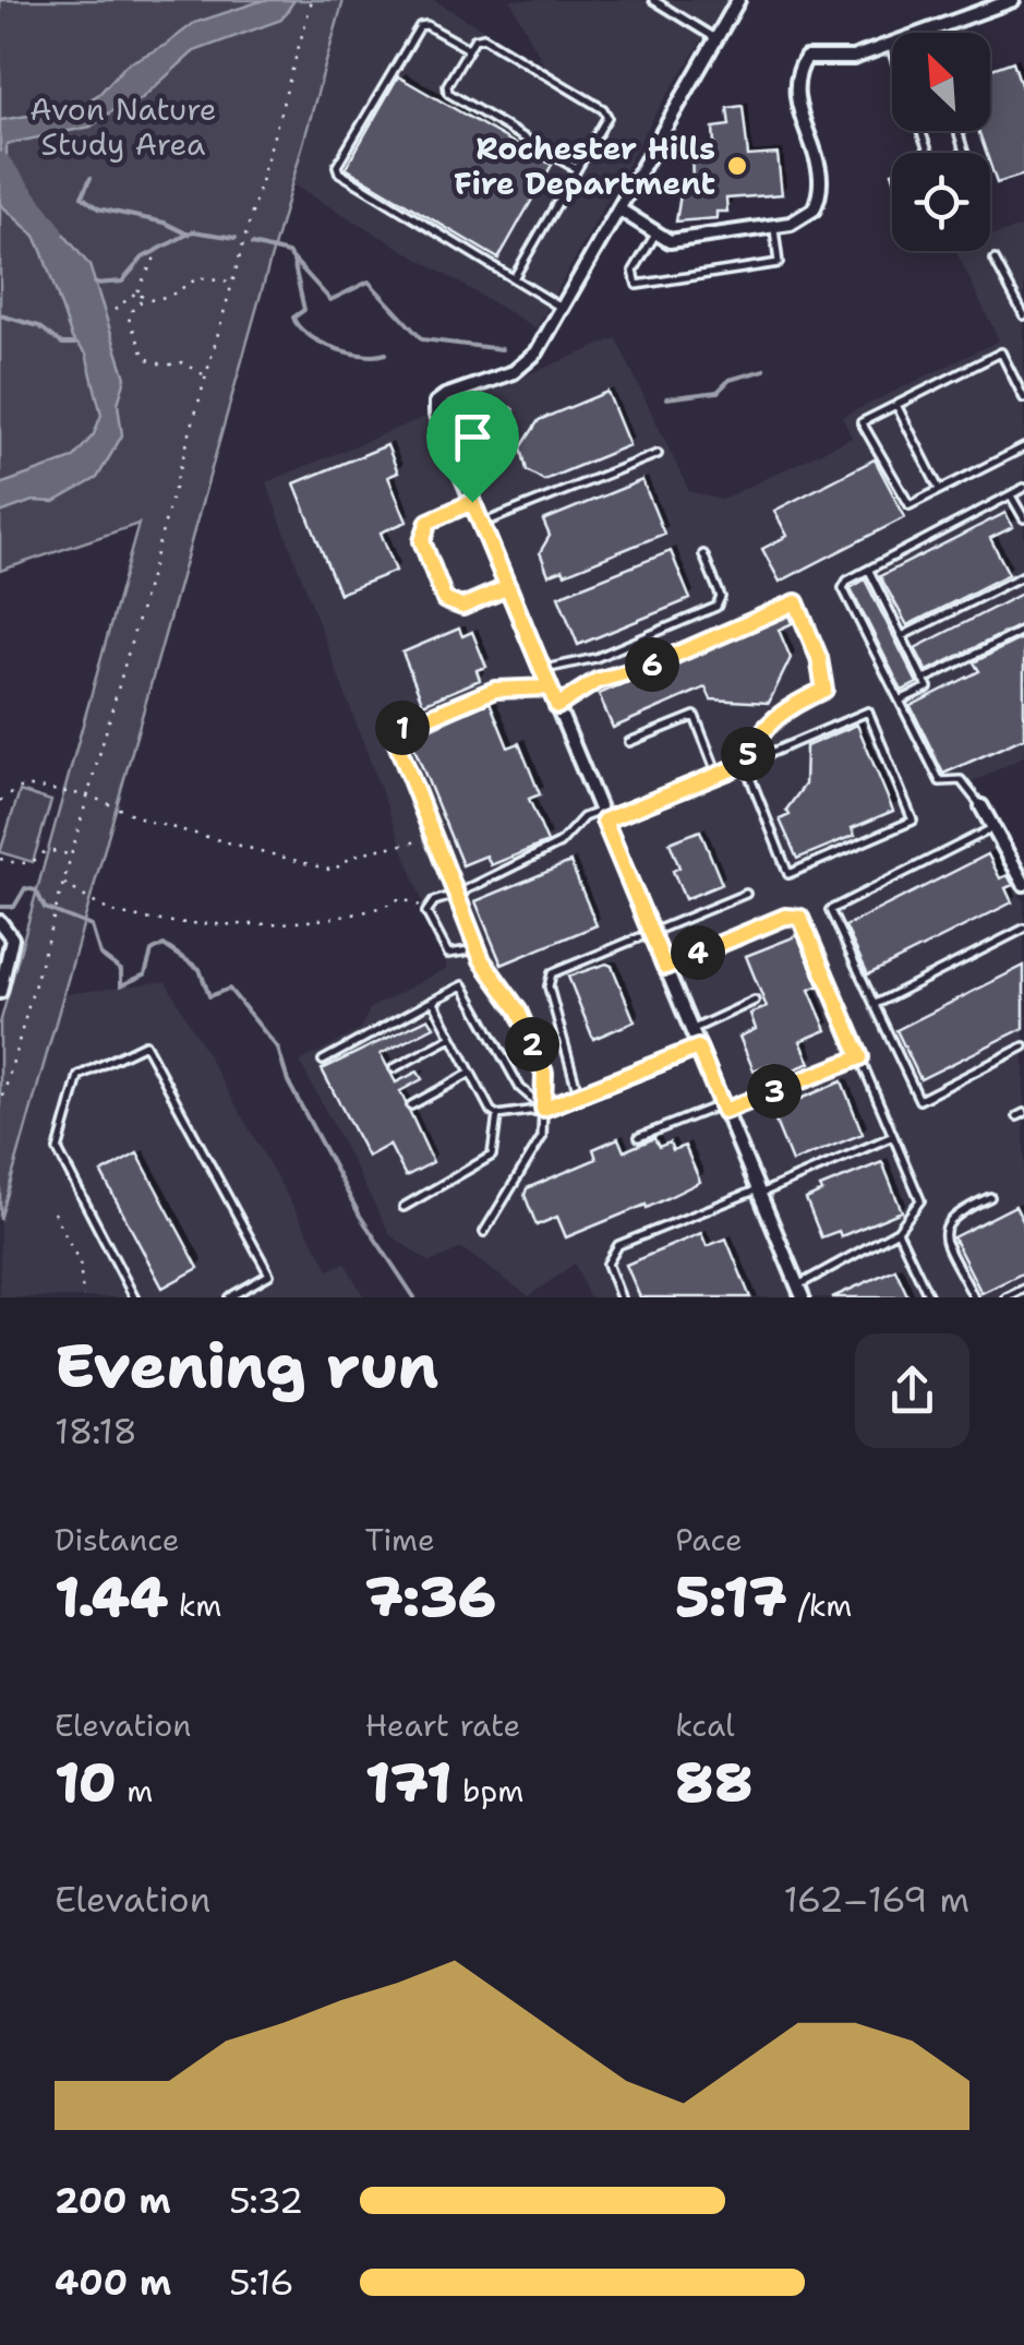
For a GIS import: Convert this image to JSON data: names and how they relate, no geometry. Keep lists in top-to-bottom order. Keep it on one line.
{"parks":["Avon Nature Study Area"],"places":["Rochester Hills Fire Department"],"north":"top left","page":{"pins":["6","1","5","4","2","3"],"heading":["Evening run","18:18"],"stats":[["Distance","1.44 km"],["Time","7:36"],["Pace","5:17 /km"],["Elevation","10 m"],["Heart rate","171 bpm"],["kcal","88"]],"chart":["Elevation","162–169 m"],"list":[{"name":"200 m","note":"5:32"},{"name":"400 m","note":"5:16"}]}}
